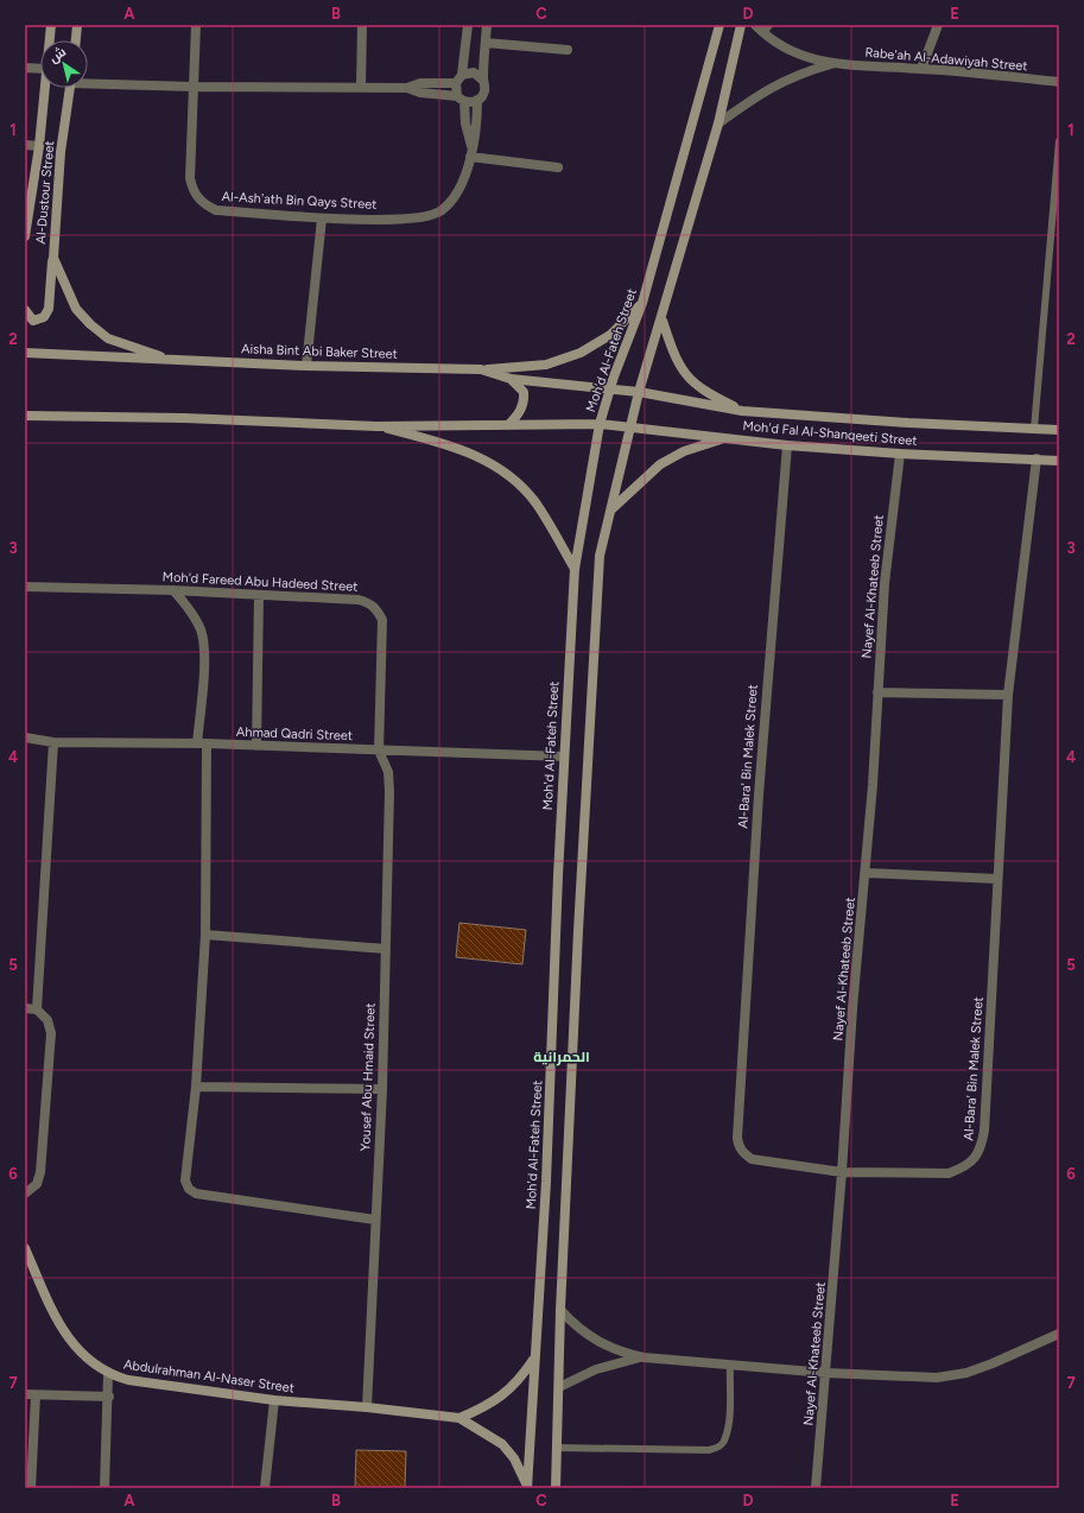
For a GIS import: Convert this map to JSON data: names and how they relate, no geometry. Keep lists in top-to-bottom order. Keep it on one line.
{"streets":{"main road":["Al-Dustour Street","Moh'd Al-Fateh Street","Aisha Bint Abi Baker Street","Moh'd Fal Al-Shanqeeti Street","Abdulrahman Al-Naser Street"],"street":["Rabe'ah Al-Adawiyah Street","Al-Ash'ath Bin Qays Street","Moh'd Fareed Abu Hadeed Street","Nayef Al-Khateeb Street","Ahmad Qadri Street","Al-Bara' Bin Malek Street","Yousef Abu Hmaid Street"]},"crossings":[["Al-Dustour Street","Aisha Bint Abi Baker Street"],["Moh'd Al-Fateh Street","Aisha Bint Abi Baker Street"],["Moh'd Al-Fateh Street","Moh'd Fal Al-Shanqeeti Street"],["Moh'd Al-Fateh Street","Ahmad Qadri Street"],["Moh'd Al-Fateh Street","Abdulrahman Al-Naser Street"],["Aisha Bint Abi Baker Street","Moh'd Fal Al-Shanqeeti Street"],["Moh'd Fal Al-Shanqeeti Street","Nayef Al-Khateeb Street"],["Moh'd Fal Al-Shanqeeti Street","Al-Bara' Bin Malek Street"],["Moh'd Fareed Abu Hadeed Street","Ahmad Qadri Street"],["Moh'd Fareed Abu Hadeed Street","Yousef Abu Hmaid Street"],["Nayef Al-Khateeb Street","Al-Bara' Bin Malek Street"],["Ahmad Qadri Street","Yousef Abu Hmaid Street"],["Yousef Abu Hmaid Street","Abdulrahman Al-Naser Street"]],"districts":["الحمرانية"],"north":"top left","grid":{"columns":["A","B","C","D","E"],"rows":["1","2","3","4","5","6","7"]}}
